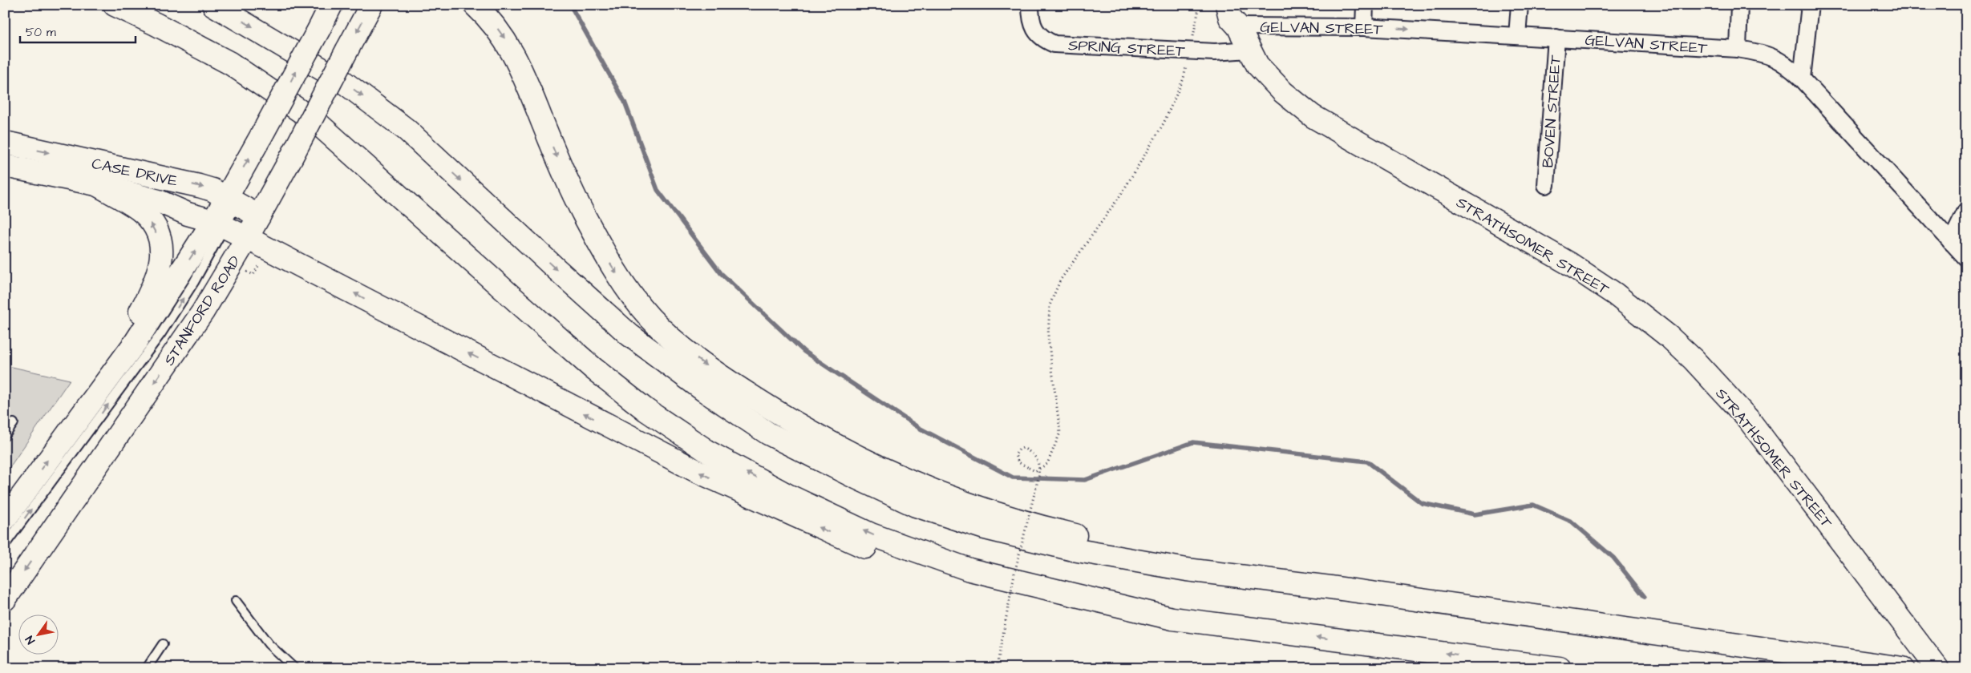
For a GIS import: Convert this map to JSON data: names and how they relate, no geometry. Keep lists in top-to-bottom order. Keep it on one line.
{"streets":{"main road":["CASE DRIVE","STRATHSOMER STREET","STANFORD ROAD"],"street":["GELVAN STREET","SPRING STREET","BOVEN STREET"]},"crossings":[["GELVAN STREET","BOVEN STREET"],["GELVAN STREET","STRATHSOMER STREET"],["SPRING STREET","STRATHSOMER STREET"],["CASE DRIVE","STANFORD ROAD"]],"scale_bar":"50 m","north":"bottom left"}
